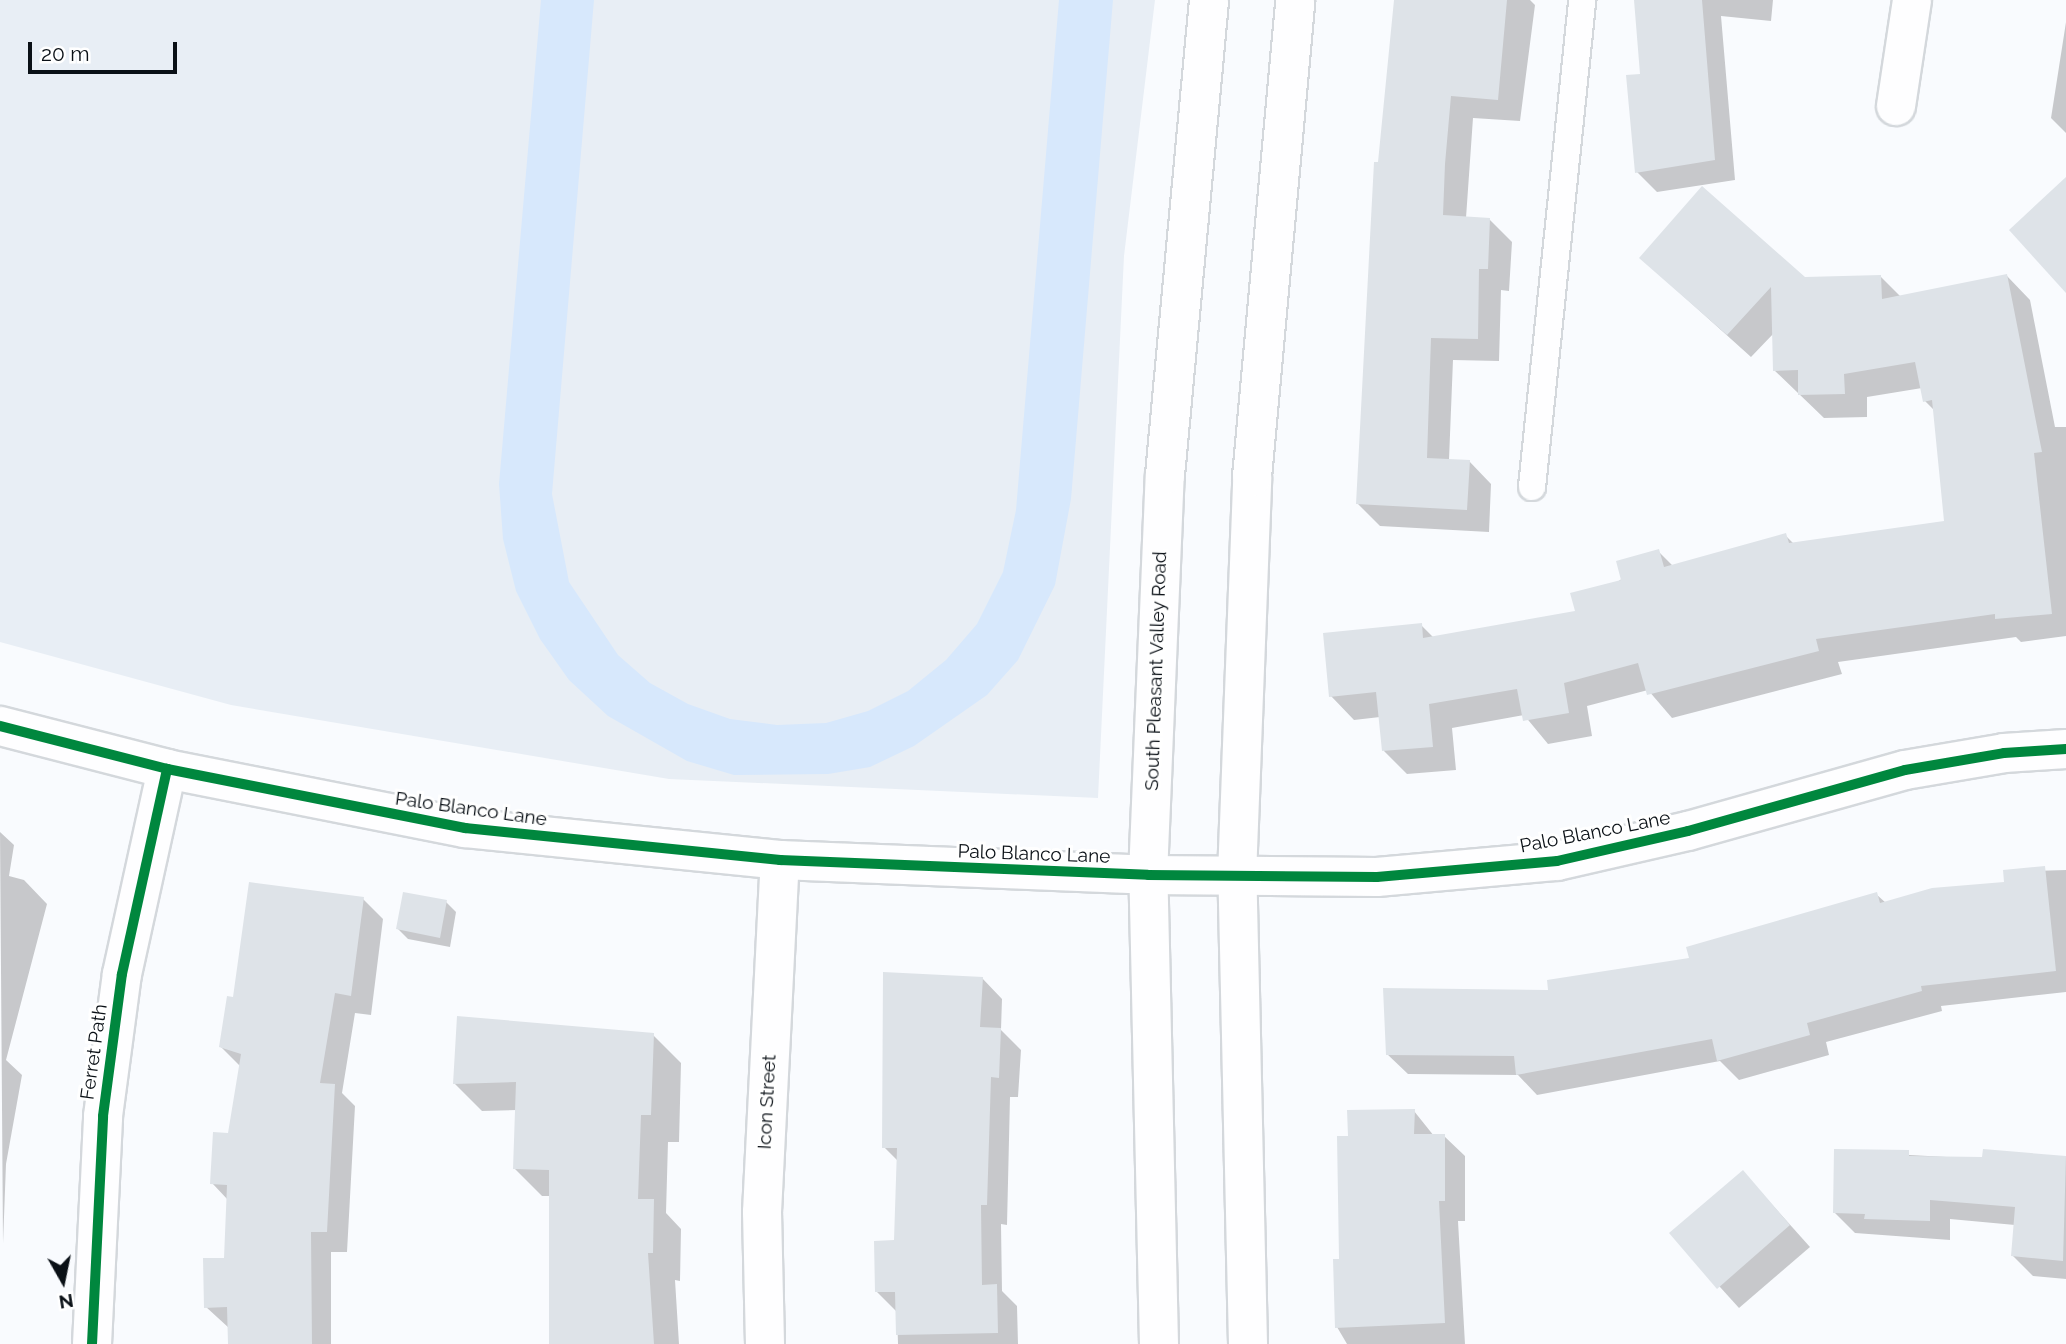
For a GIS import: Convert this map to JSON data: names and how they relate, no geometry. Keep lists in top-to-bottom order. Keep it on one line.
{"streets":{"street":["South Pleasant Valley Road","Palo Blanco Lane","Ferret Path","Icon Street"]},"crossings":[["South Pleasant Valley Road","Palo Blanco Lane"],["Palo Blanco Lane","Ferret Path"],["Palo Blanco Lane","Icon Street"]],"scale_bar":"20 m","north":"bottom"}
